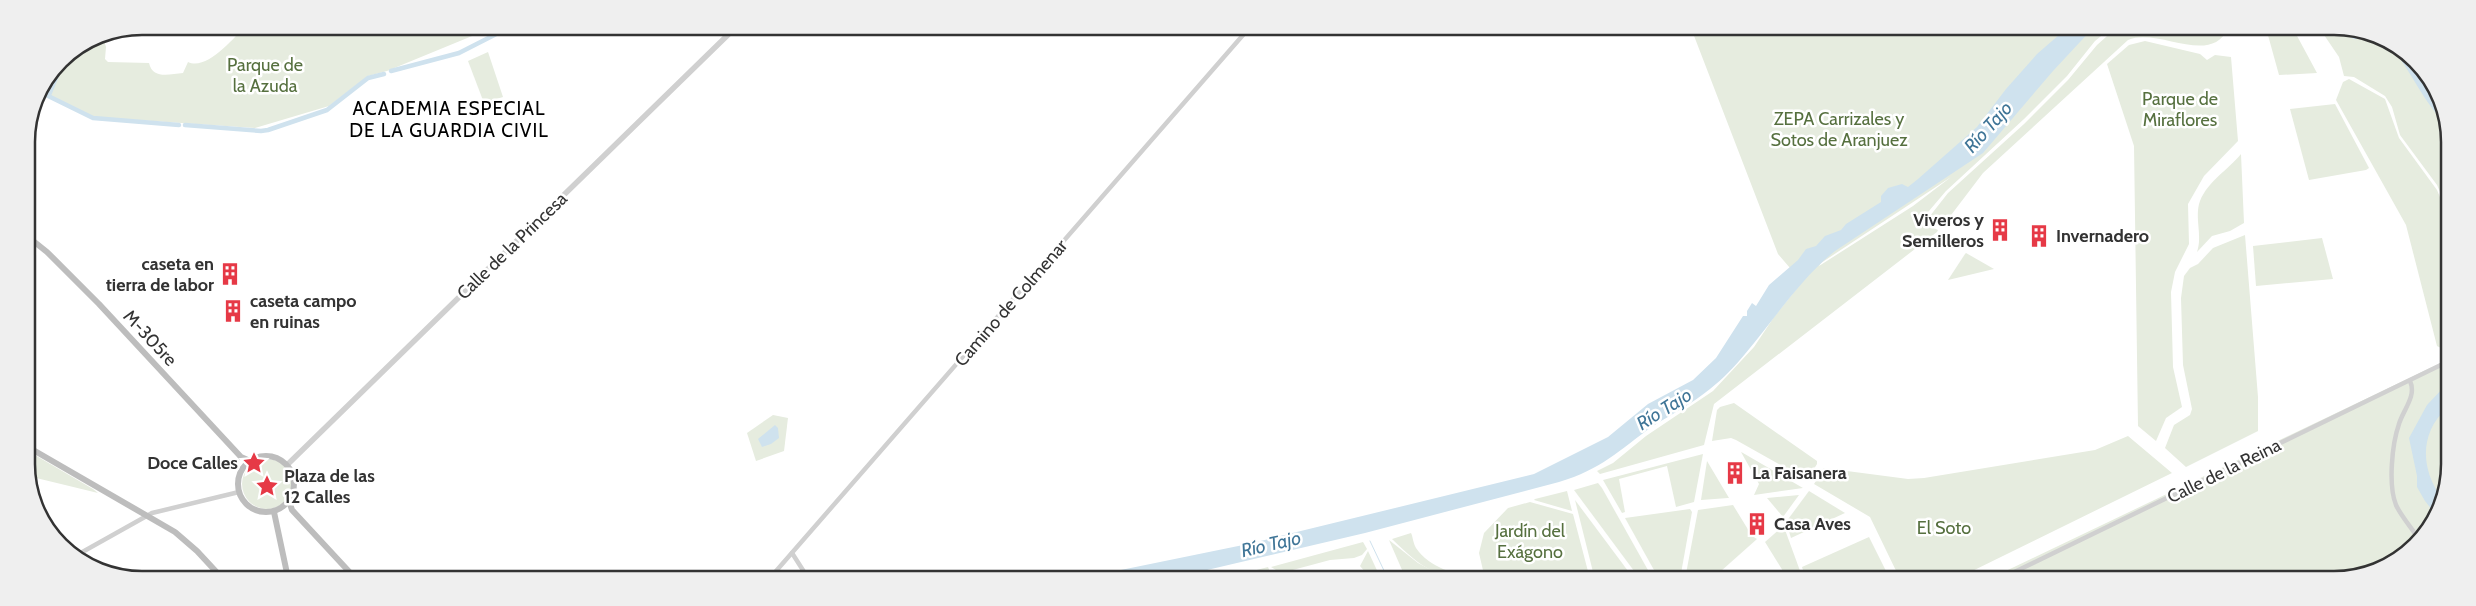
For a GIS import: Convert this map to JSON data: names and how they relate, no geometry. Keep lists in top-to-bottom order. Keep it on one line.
{"streets":{"main road":["M-305re"],"street":["Calle de la Princesa","Camino de Colmenar","Calle de la Reina"]},"crossings":[["Calle de la Princesa","M-305re"]],"districts":["ACADEMIA ESPECIAL DE LA GUARDIA CIVIL"],"water":["Río Tajo"],"parks":["Parque de la Azuda","Parque de Miraflores","ZEPA Carrizales y Sotos de Aranjuez","El Soto","Jardín del Exágono"],"places":{"building":["Viveros y Semilleros","Invernadero","caseta en tierra de labor","caseta campo en ruinas","La Faisanera","Casa Aves"],"place":["Doce Calles","Plaza de las 12 Calles"]}}
